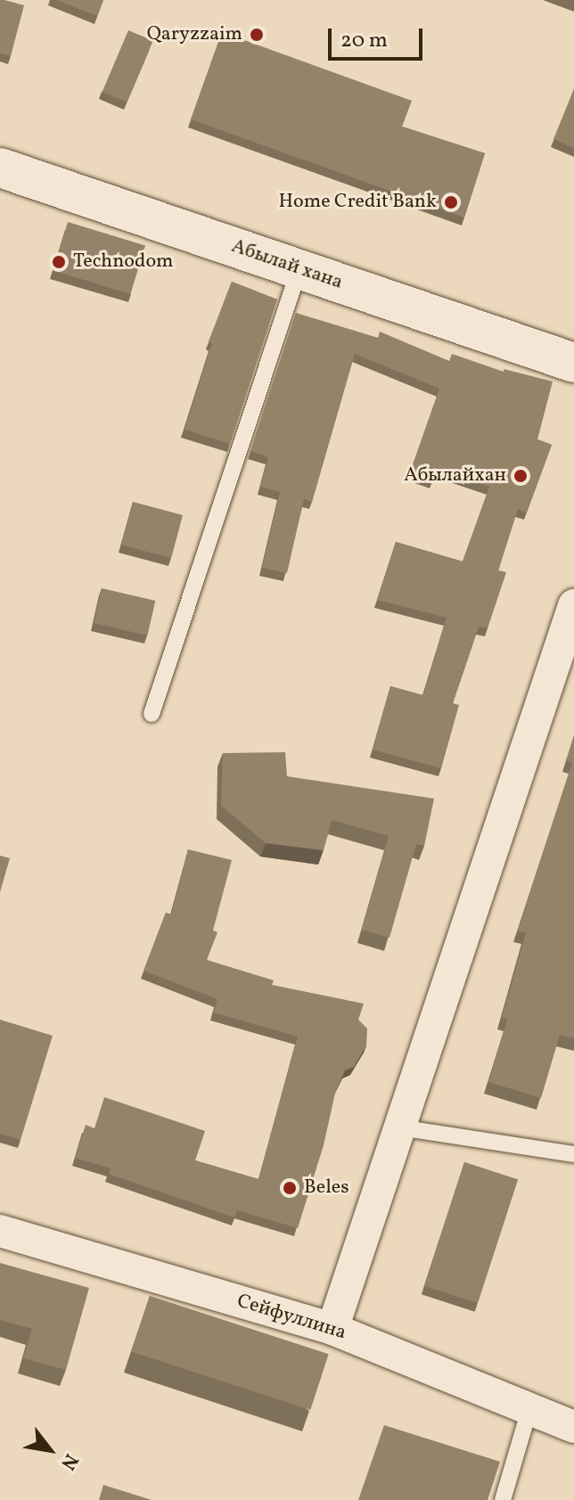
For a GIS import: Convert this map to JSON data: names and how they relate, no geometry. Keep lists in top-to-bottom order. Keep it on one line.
{"streets":{"main road":["Абылай хана"],"street":["Сейфуллина"]},"places":["Qaryzzaim","Home Credit Bank","Technodom","Абылайхан","Beles"],"scale_bar":"20 m","north":"bottom right"}
